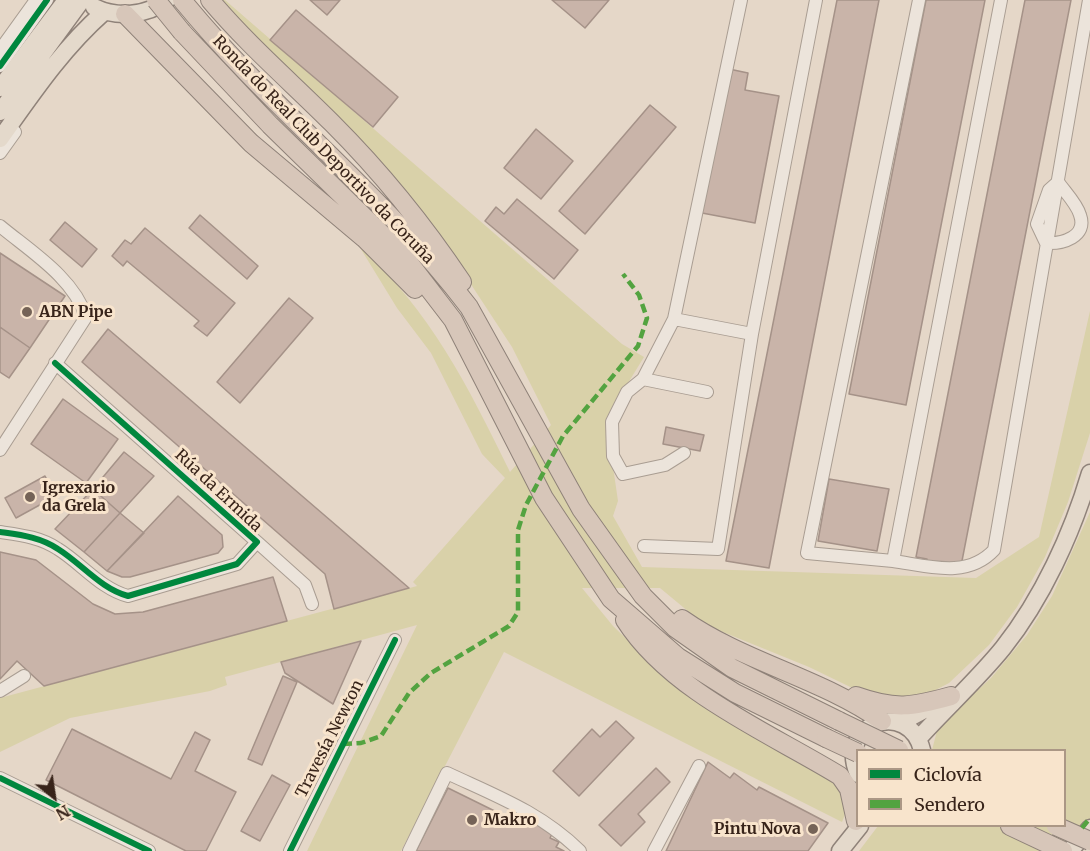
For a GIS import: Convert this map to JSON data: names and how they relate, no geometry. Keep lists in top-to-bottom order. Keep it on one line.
{"streets":{"highway":["Ronda do Real Club Deportivo da Coruña"],"street":["Rúa da Ermida","Travesía Newton"]},"places":["ABN Pipe","Igrexario da Grela","Makro","Pintu Nova"],"legend":["Ciclovía","Sendero"],"north":"bottom right"}
